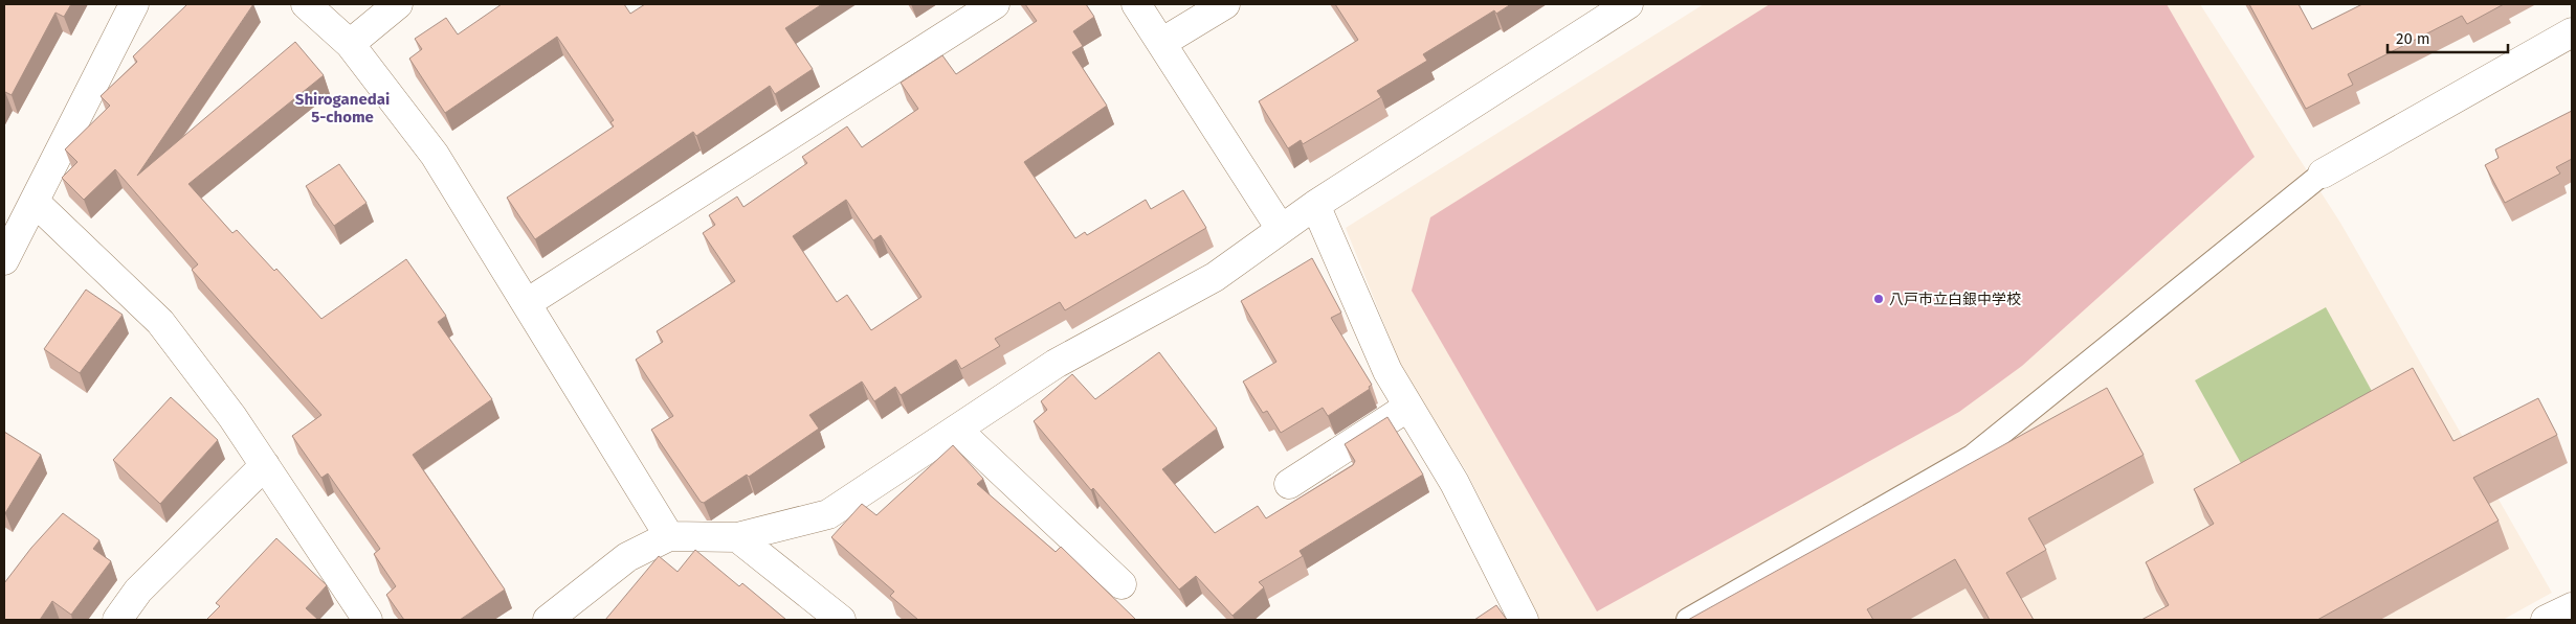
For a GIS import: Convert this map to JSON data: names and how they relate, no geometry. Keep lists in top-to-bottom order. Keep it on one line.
{"districts":["Shiroganedai 5-chome"],"places":["八戸市立白銀中学校"],"scale_bar":"20 m"}
